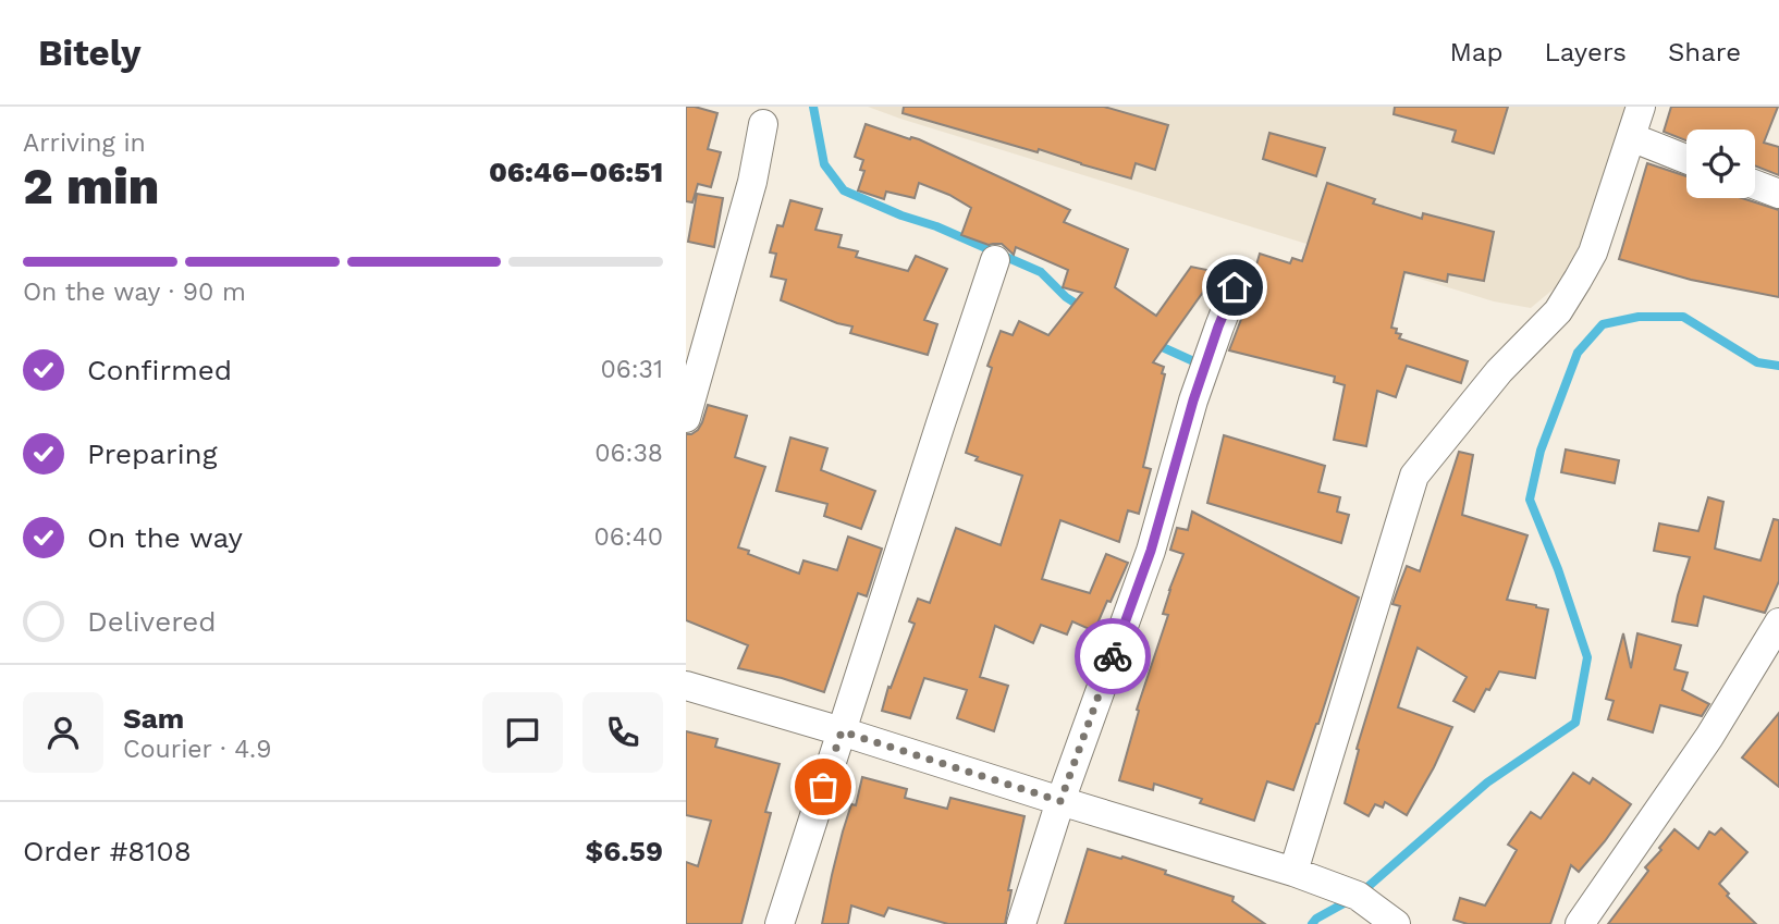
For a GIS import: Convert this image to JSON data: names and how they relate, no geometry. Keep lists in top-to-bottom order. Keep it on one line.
{"page":{"header":"Bitely","nav":["Map","Layers","Share"],"heading":["2 min","Arriving in","06:46–06:51"],"panel":["Sam","Courier · 4.9","Order #8108","$6.59"],"bar":"On the way · 90 m","list":[["Confirmed","06:31"],["Preparing","06:38"],["On the way","06:40"],"Delivered"]}}
